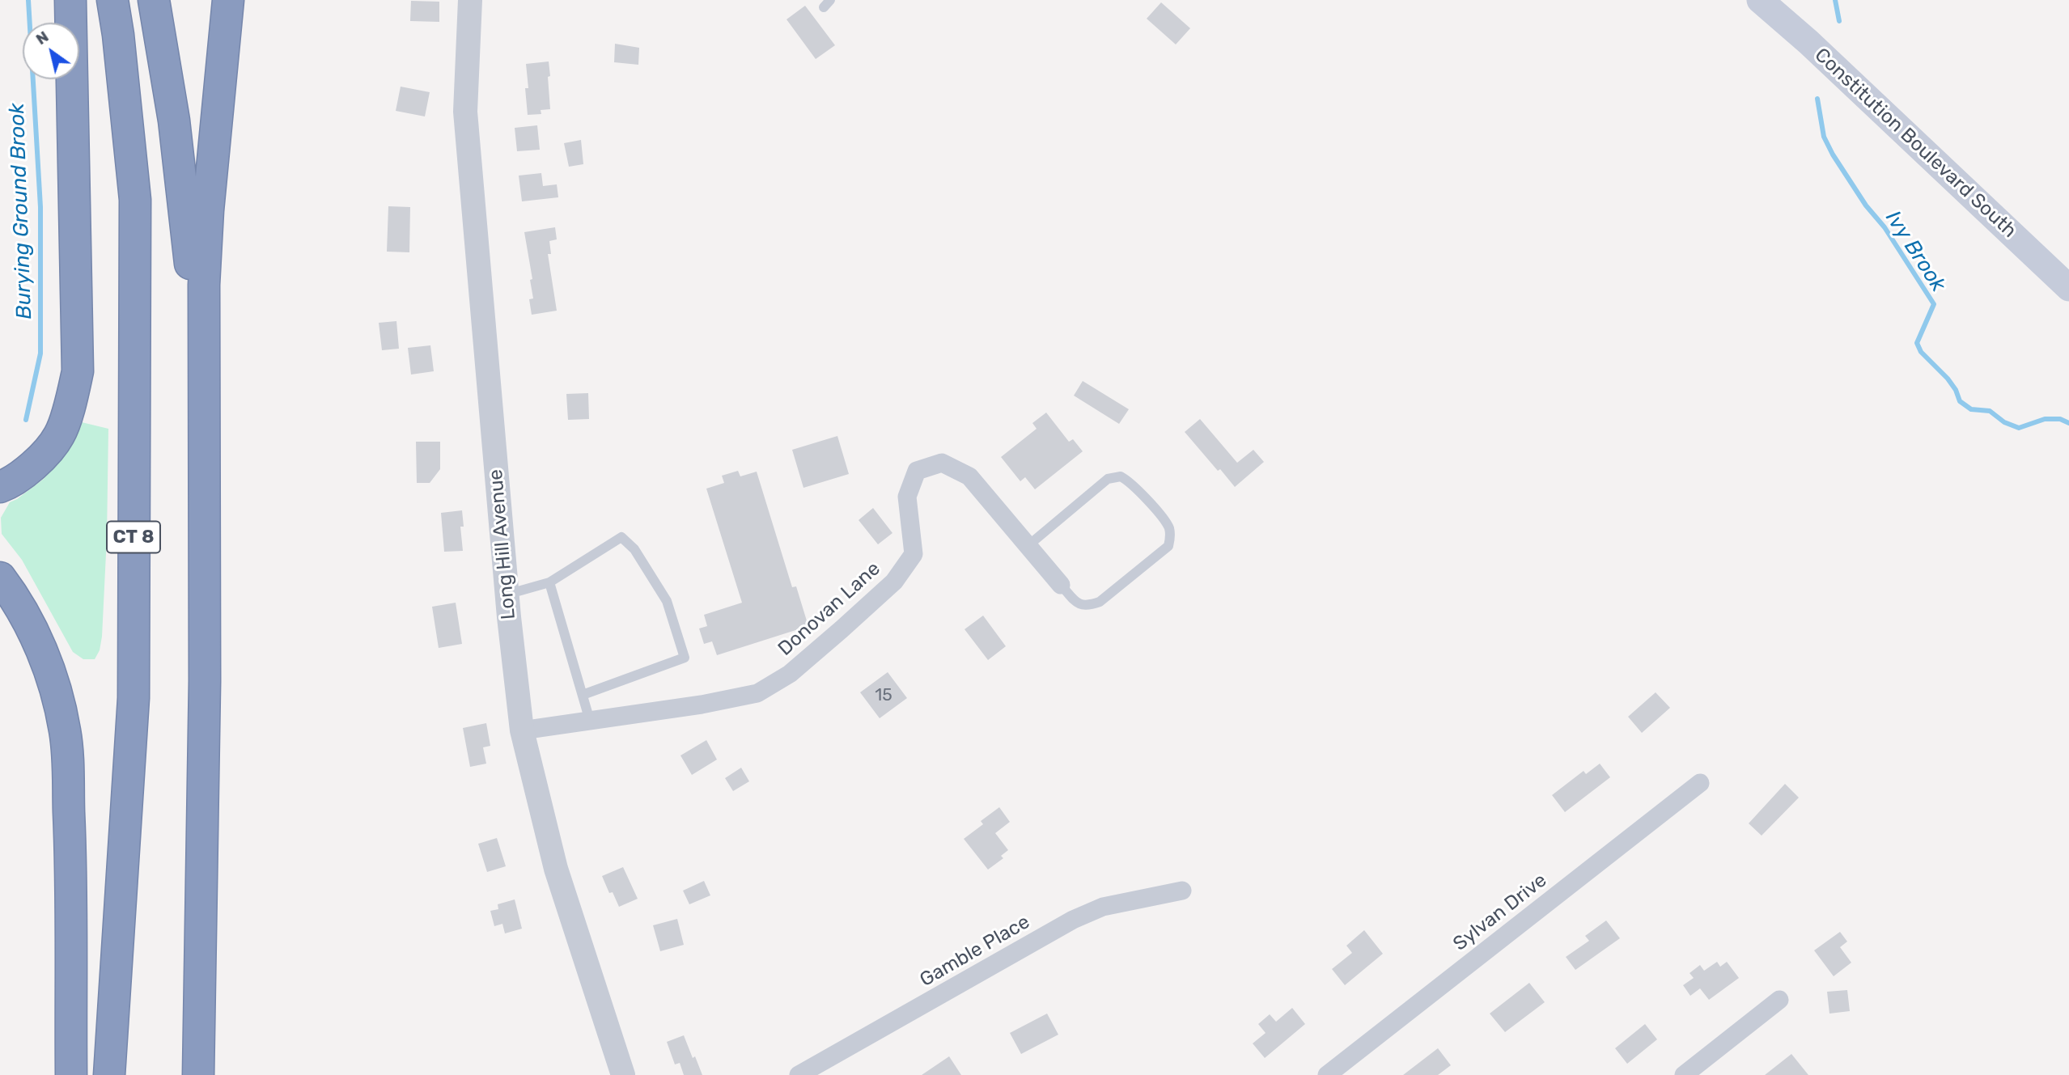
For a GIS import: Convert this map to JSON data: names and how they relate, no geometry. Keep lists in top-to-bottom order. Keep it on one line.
{"streets":{"highway":["CT 8"],"main road":["Constitution Boulevard South"],"street":["Long Hill Avenue","Donovan Lane","Sylvan Drive","Gamble Place"]},"crossings":[["Long Hill Avenue","Donovan Lane"]],"water":["Burying Ground Brook","Ivy Brook"],"house_numbers":["15"],"north":"top left"}
